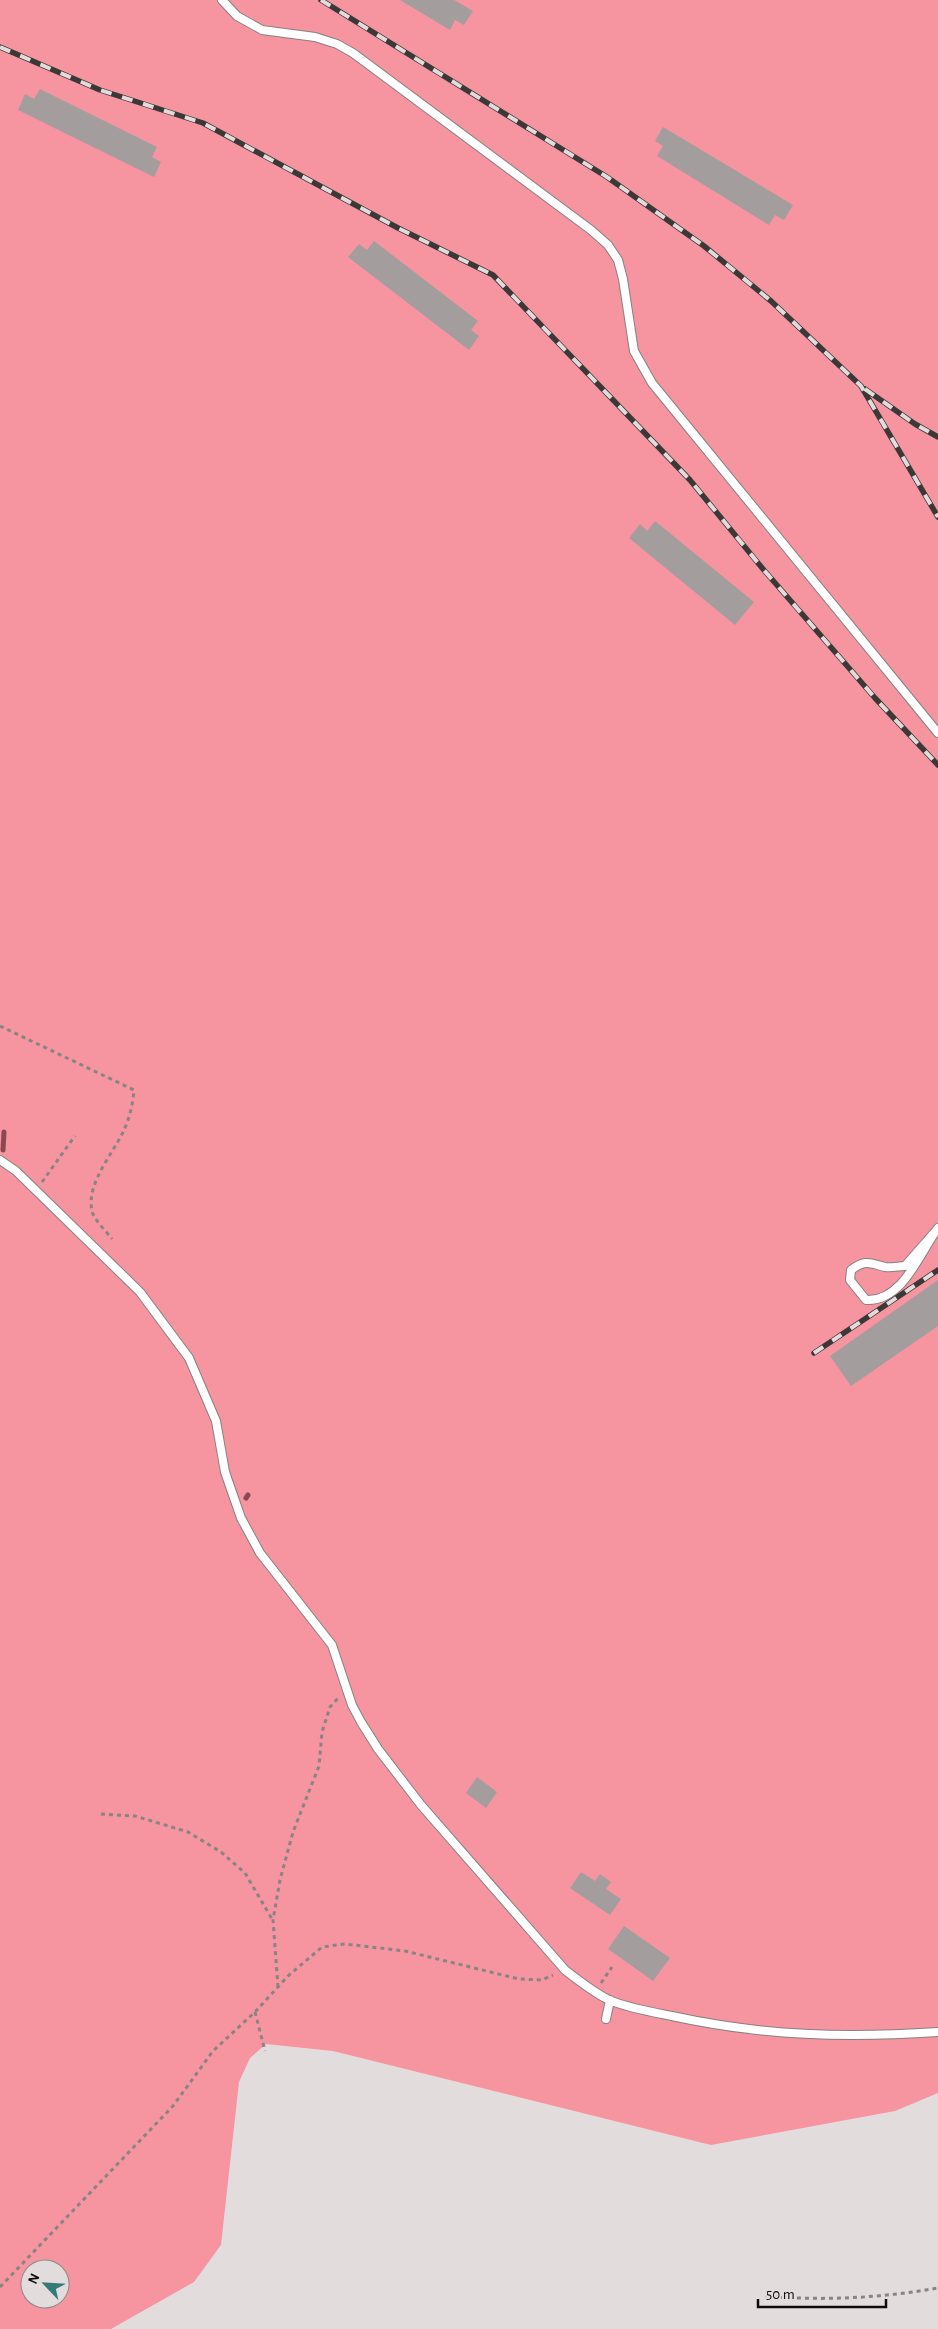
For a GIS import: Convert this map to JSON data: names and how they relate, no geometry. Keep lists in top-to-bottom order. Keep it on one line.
{"scale_bar":"50 m","north":"top left"}
